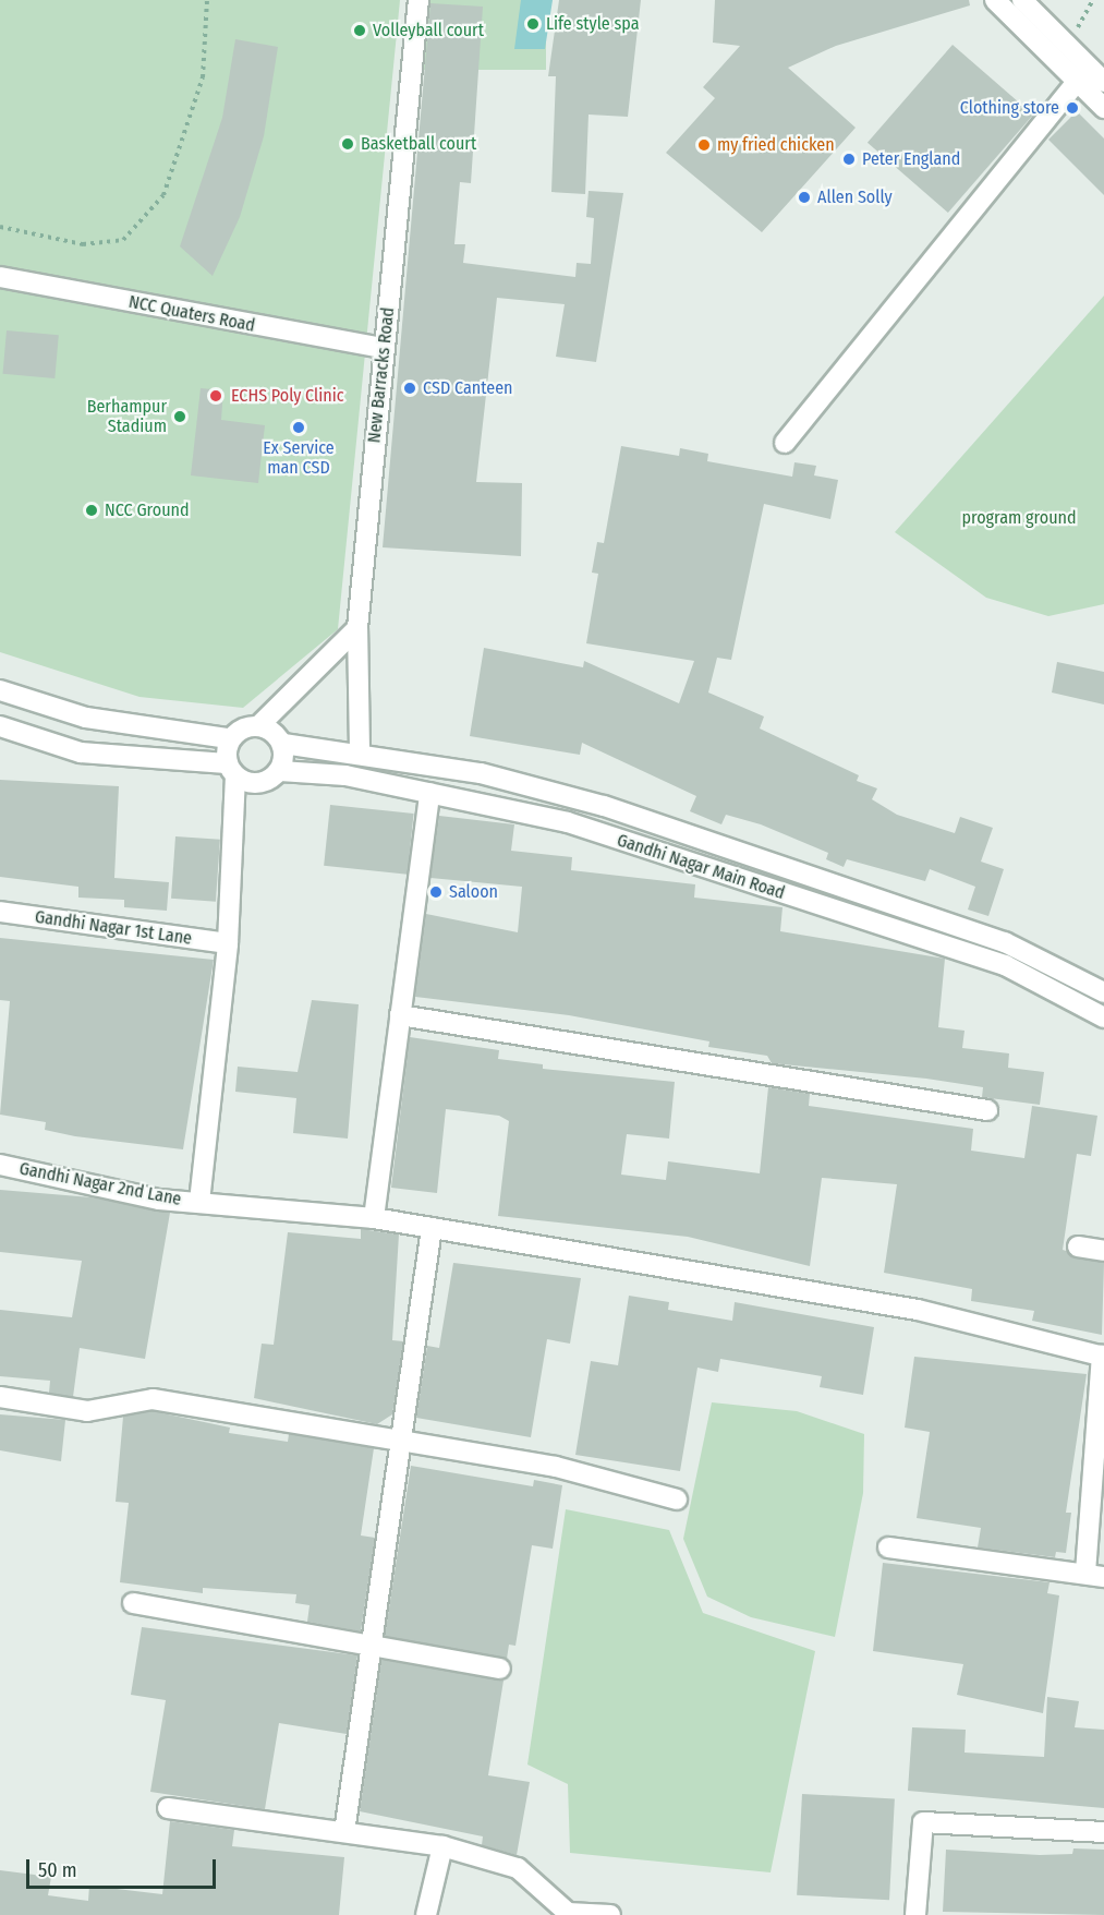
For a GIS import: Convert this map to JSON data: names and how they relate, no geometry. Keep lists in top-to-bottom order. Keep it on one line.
{"streets":{"street":["NCC Quaters Road","New Barracks Road","Gandhi Nagar Main Road","Gandhi Nagar 1st Lane","Gandhi Nagar 2nd Lane"]},"crossings":[["NCC Quaters Road","New Barracks Road"],["New Barracks Road","Gandhi Nagar Main Road"]],"parks":["program ground"],"places":["Life style spa","Volleyball court","Clothing store","Basketball court","my fried chicken","Peter England","Allen Solly","CSD Canteen","ECHS Poly Clinic","Berhampur Stadium","Ex Service man CSD","NCC Ground","Saloon"],"scale_bar":"50 m"}
